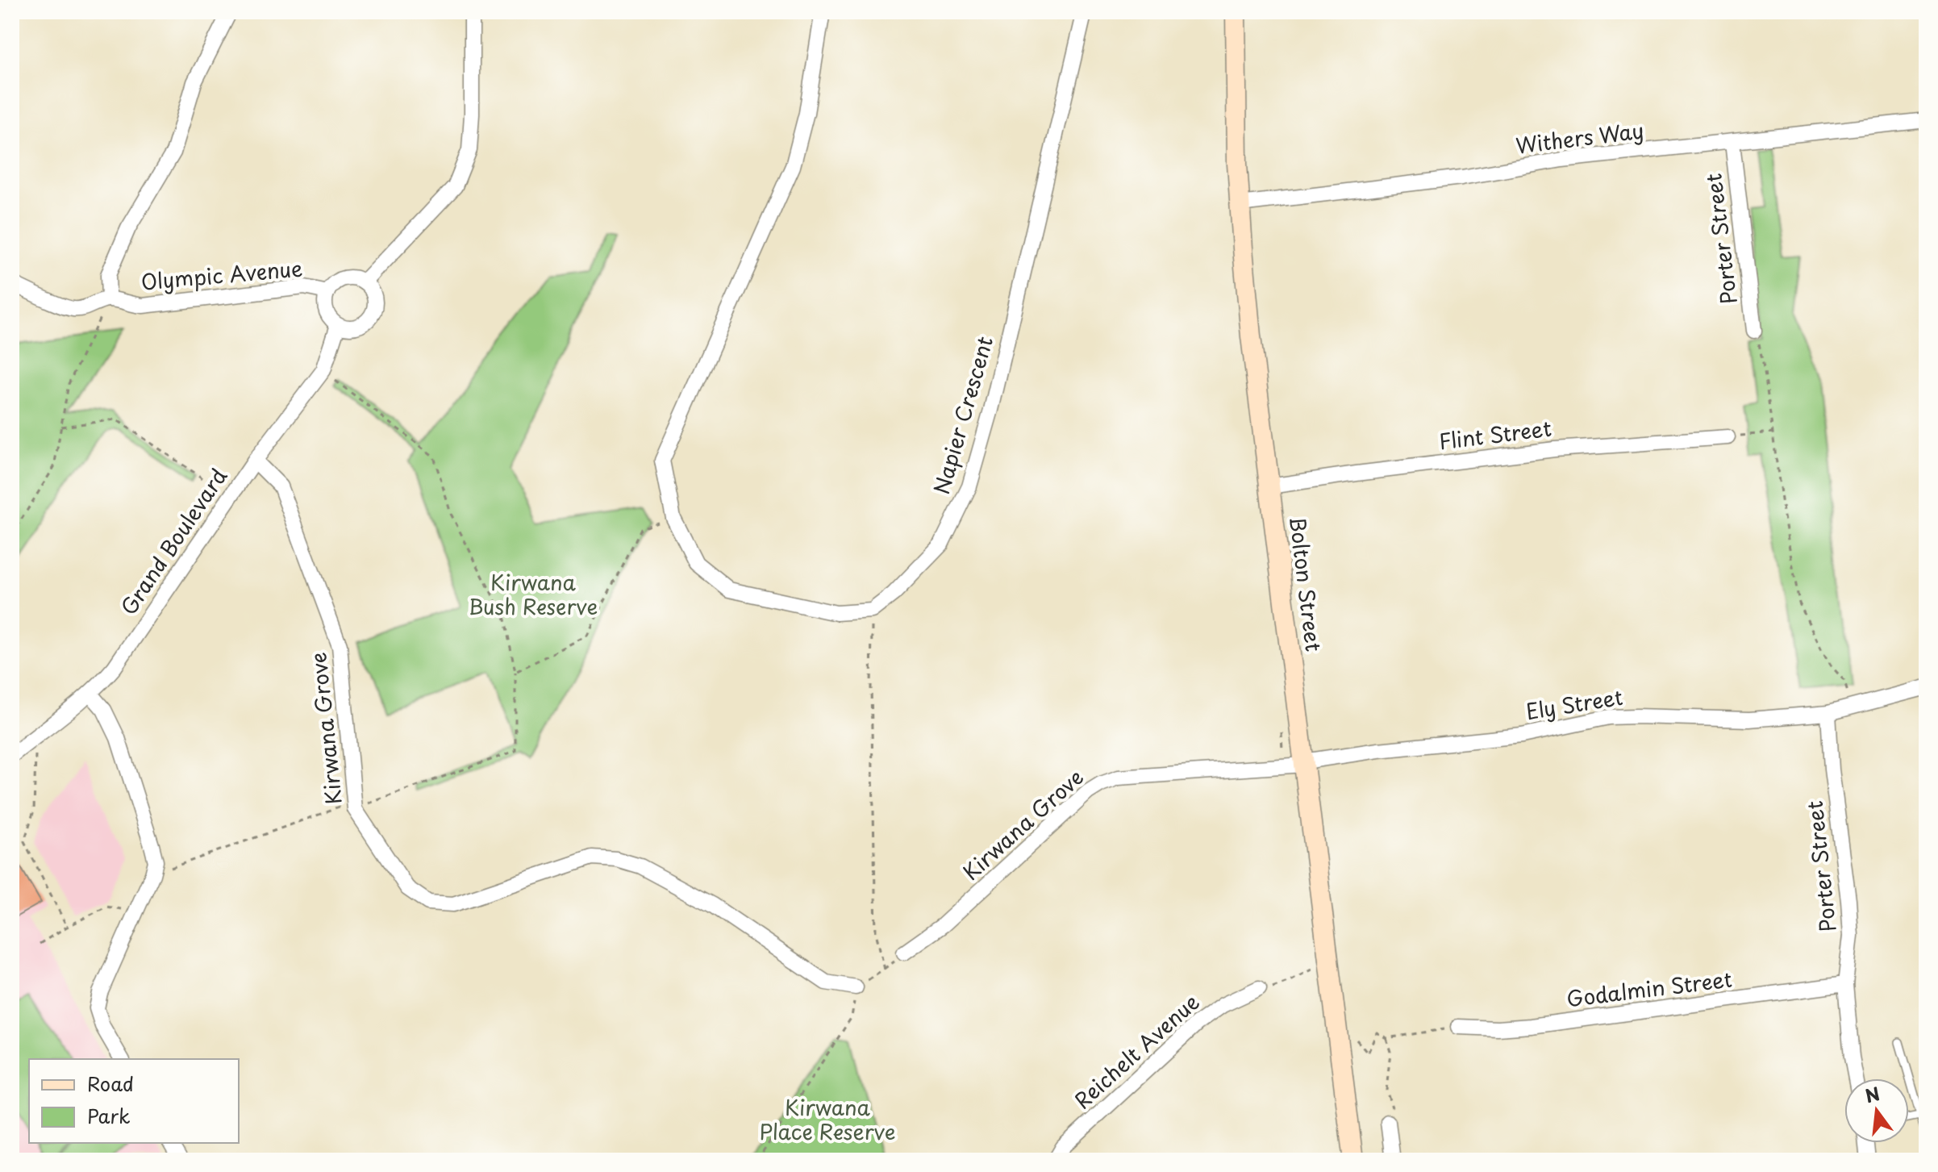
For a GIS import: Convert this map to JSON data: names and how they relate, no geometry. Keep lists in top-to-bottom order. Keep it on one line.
{"streets":{"main road":["Bolton Street"],"street":["Withers Way","Porter Street","Olympic Avenue","Napier Crescent","Flint Street","Grand Boulevard","Ely Street","Kirwana Grove","Godalmin Street","Reichelt Avenue"]},"crossings":[["Withers Way","Porter Street"],["Withers Way","Bolton Street"],["Porter Street","Ely Street"],["Porter Street","Godalmin Street"],["Olympic Avenue","Grand Boulevard"],["Flint Street","Bolton Street"],["Grand Boulevard","Kirwana Grove"],["Bolton Street","Ely Street"],["Bolton Street","Kirwana Grove"],["Ely Street","Kirwana Grove"]],"parks":["Kirwana Bush Reserve","Kirwana Place Reserve"],"legend":["Road","Park"],"north":"top"}
